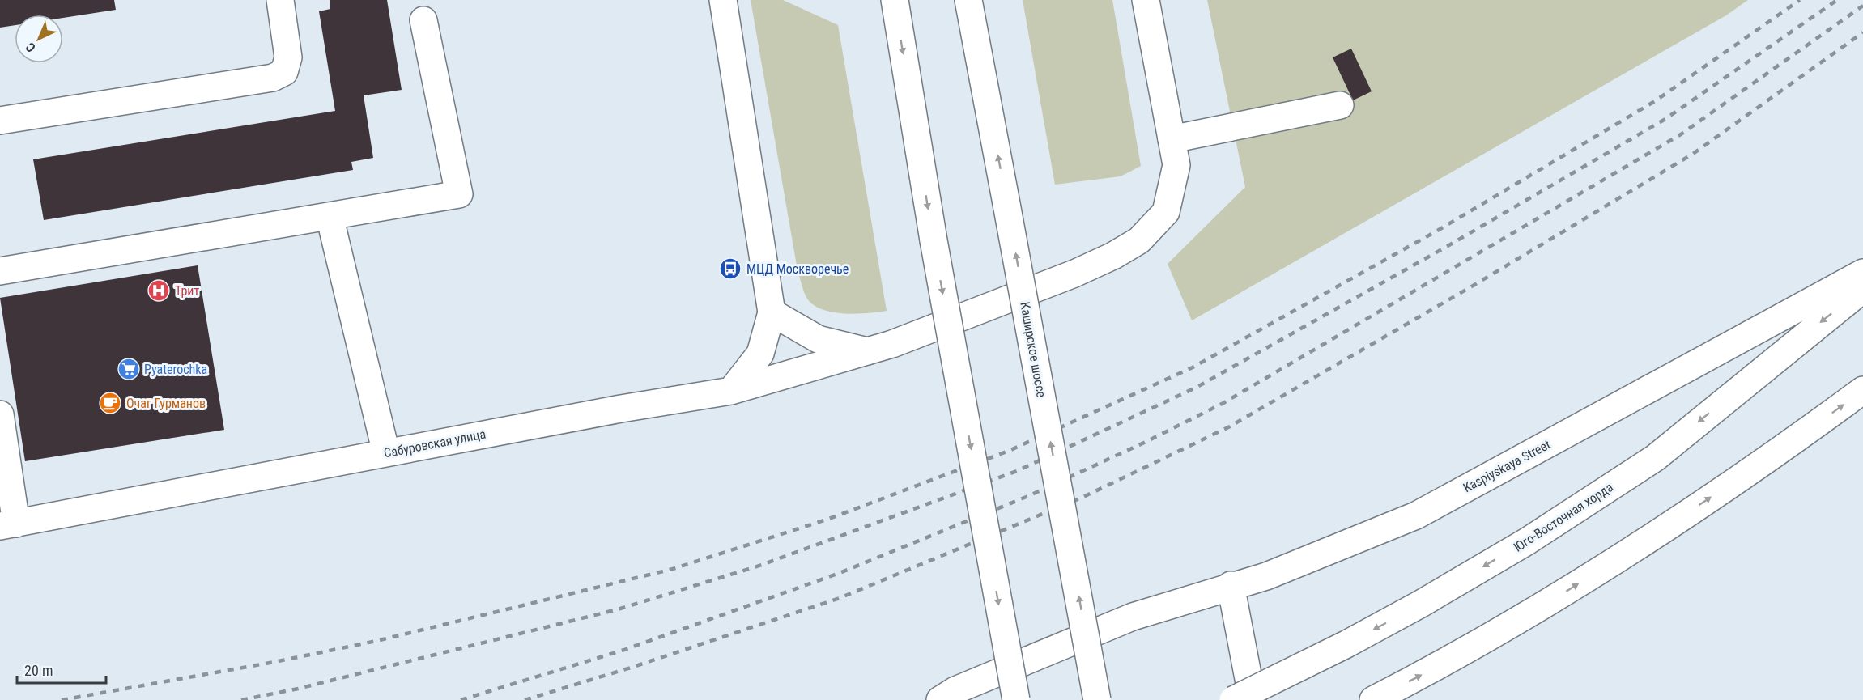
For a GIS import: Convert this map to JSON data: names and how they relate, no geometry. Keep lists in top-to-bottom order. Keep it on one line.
{"streets":{"main road":["Каширское шоссе","Сабуровская улица","Kaspiyskaya Street","Юго-Восточная хорда"]},"places":{"bus stop":["МЦД Москворечье"],"hospital":["Трит"],"supermarket":["Pyaterochka"],"cafe":["Очаг Гурманов"]},"scale_bar":"20 m","north":"bottom left"}
